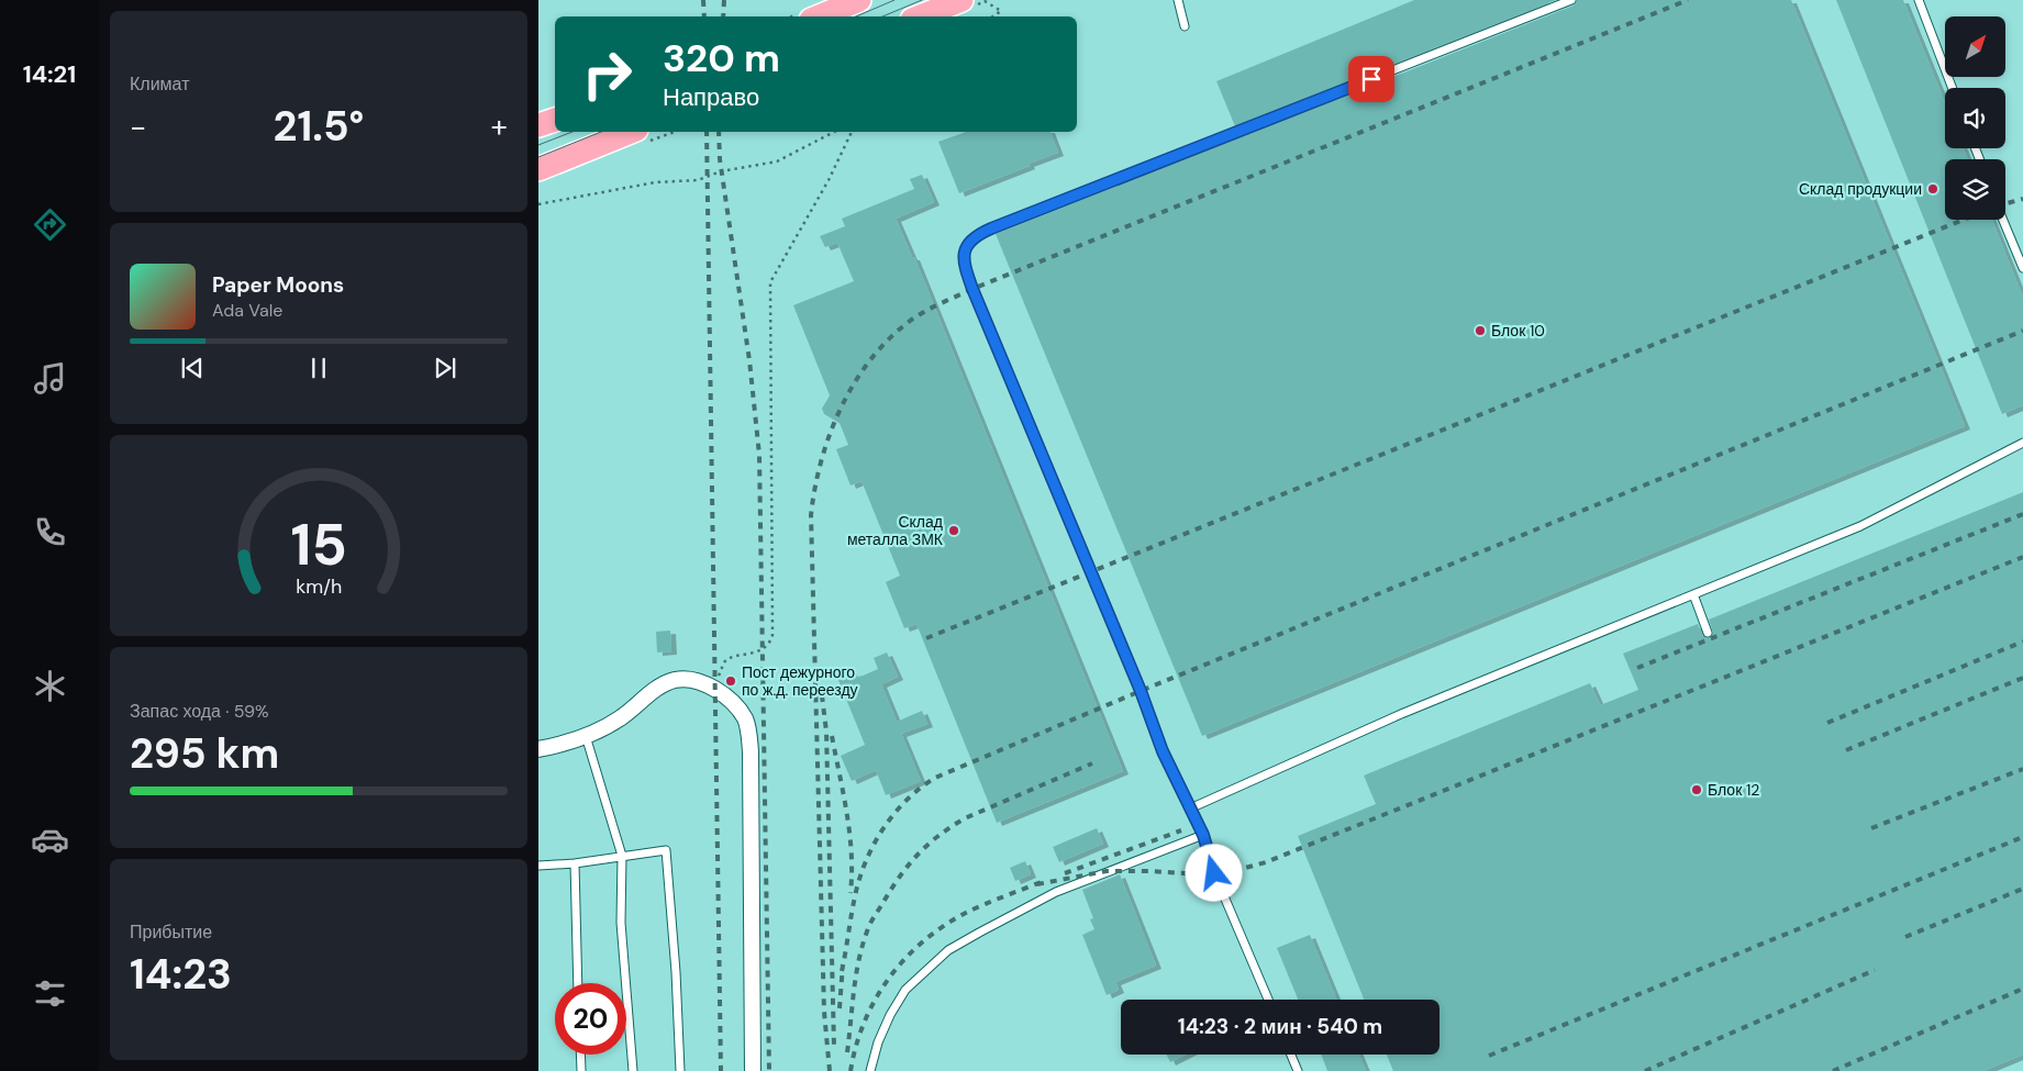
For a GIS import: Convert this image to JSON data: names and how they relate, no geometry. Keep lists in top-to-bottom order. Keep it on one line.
{"places":["Склад продукции","Блок 10","Склад металла ЗМК","Пост дежурного по ж.д. переезду","Блок 12"],"north":"top right","page":{"tabs":"14:21","tile":["Климат",["Запас хода · 59%","295 km"],["Прибытие","14:23"]],"turn":["320 m","Направо"],"heat":["−","21.5°","+"],"song":["Paper Moons","Ada Vale"],"limit":"20","trip":"14:23 · 2 мин · 540 m","gauge":["15","km/h"]}}
